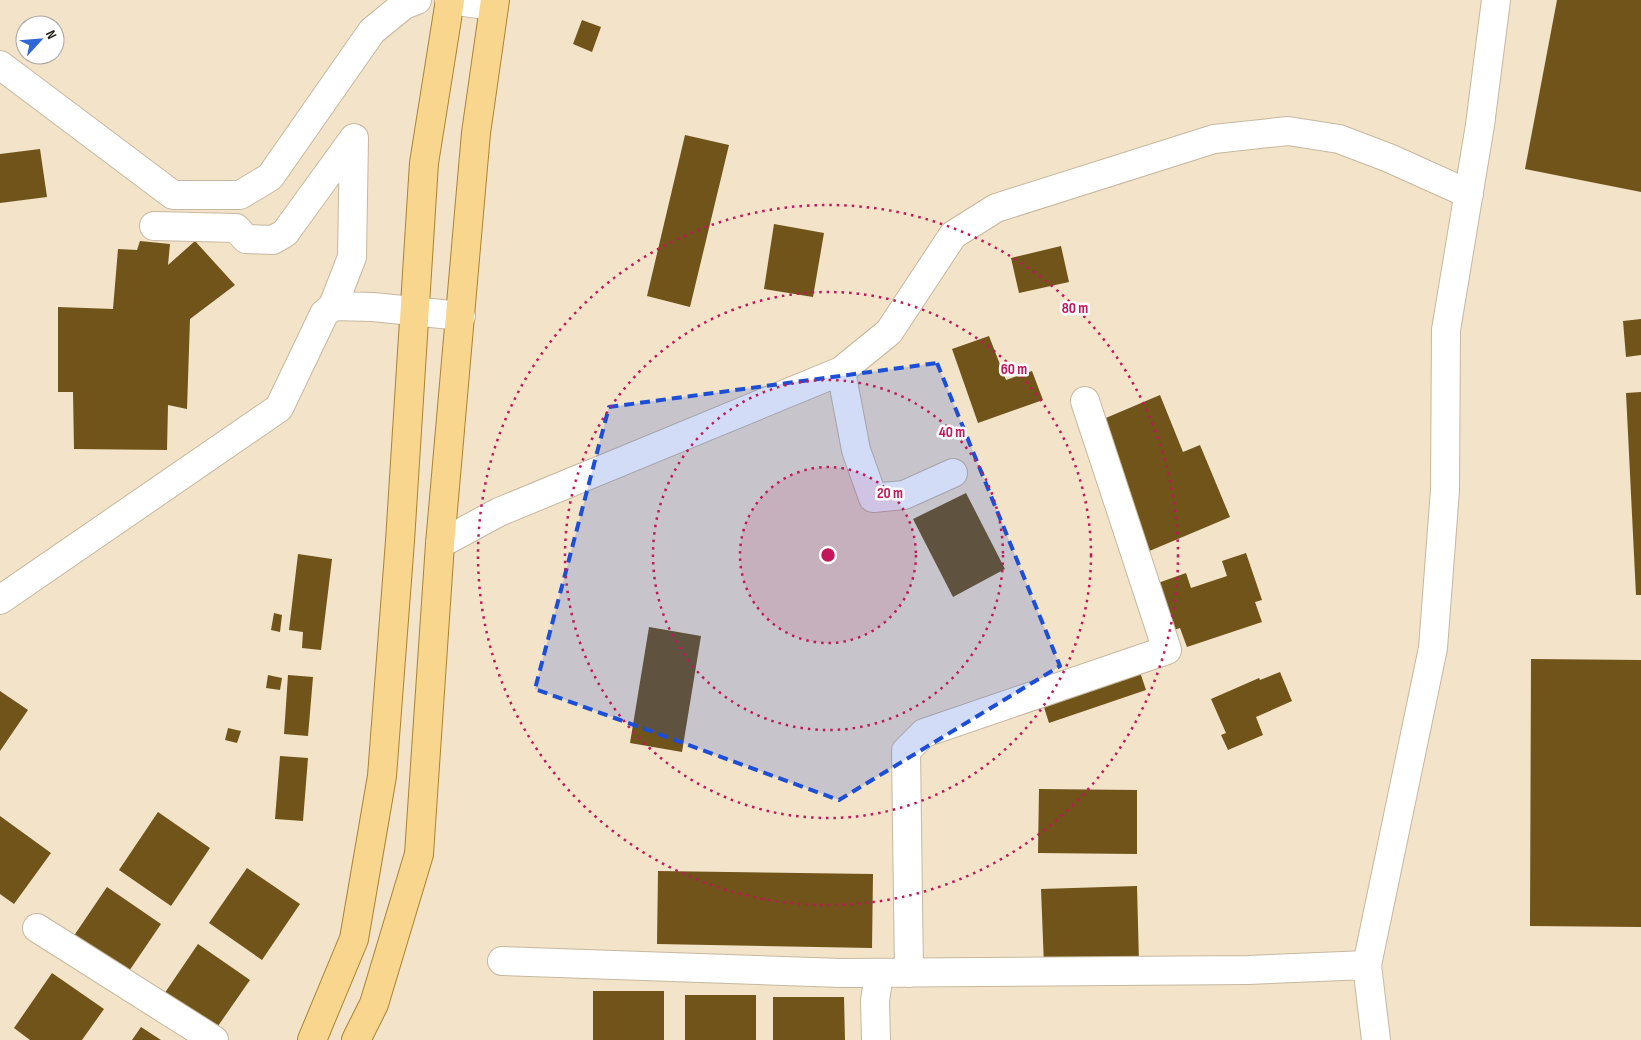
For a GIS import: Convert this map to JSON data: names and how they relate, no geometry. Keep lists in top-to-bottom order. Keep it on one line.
{"north":"top right","rings":["80 m","60 m","40 m","20 m"]}
